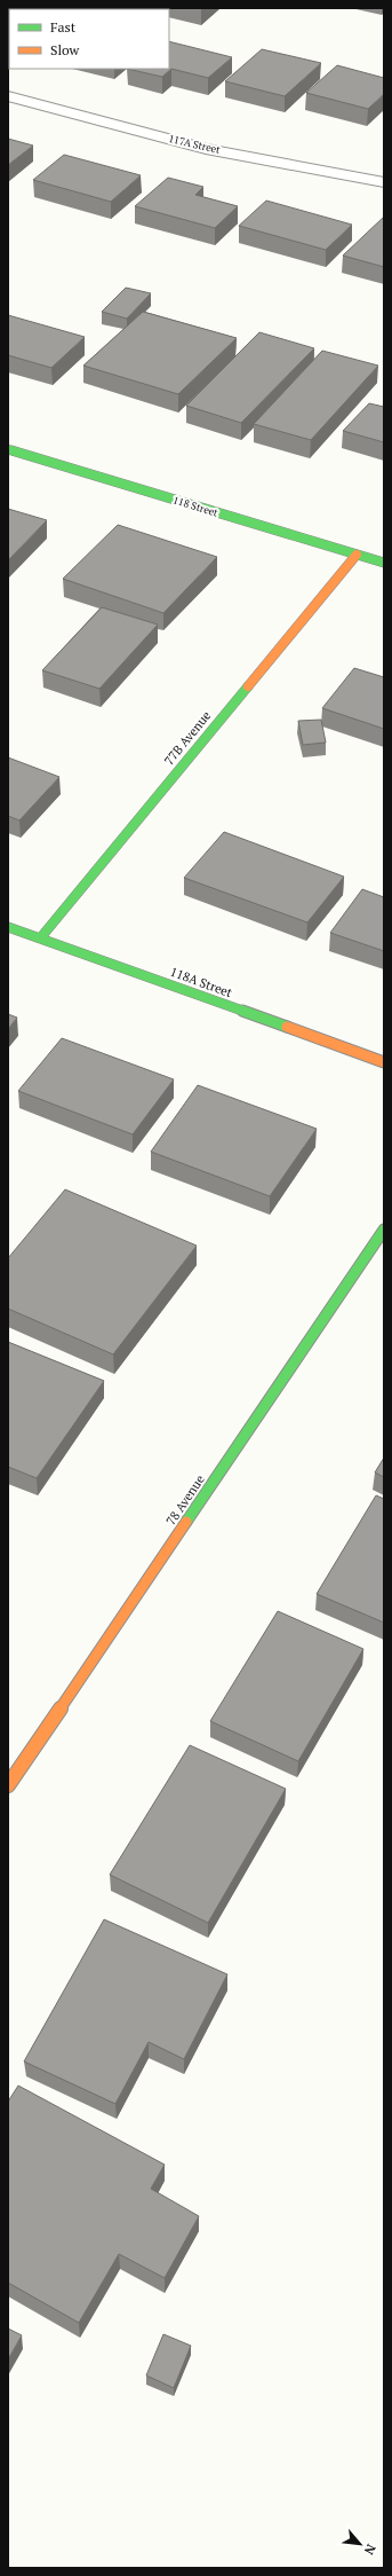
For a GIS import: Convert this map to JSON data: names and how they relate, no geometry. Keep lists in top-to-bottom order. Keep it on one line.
{"streets":{"street":["117A Street","118 Street","77B Avenue","118A Street","78 Avenue"]},"crossings":[["118 Street","77B Avenue"],["77B Avenue","118A Street"]],"legend":["Fast","Slow"],"north":"bottom right"}
